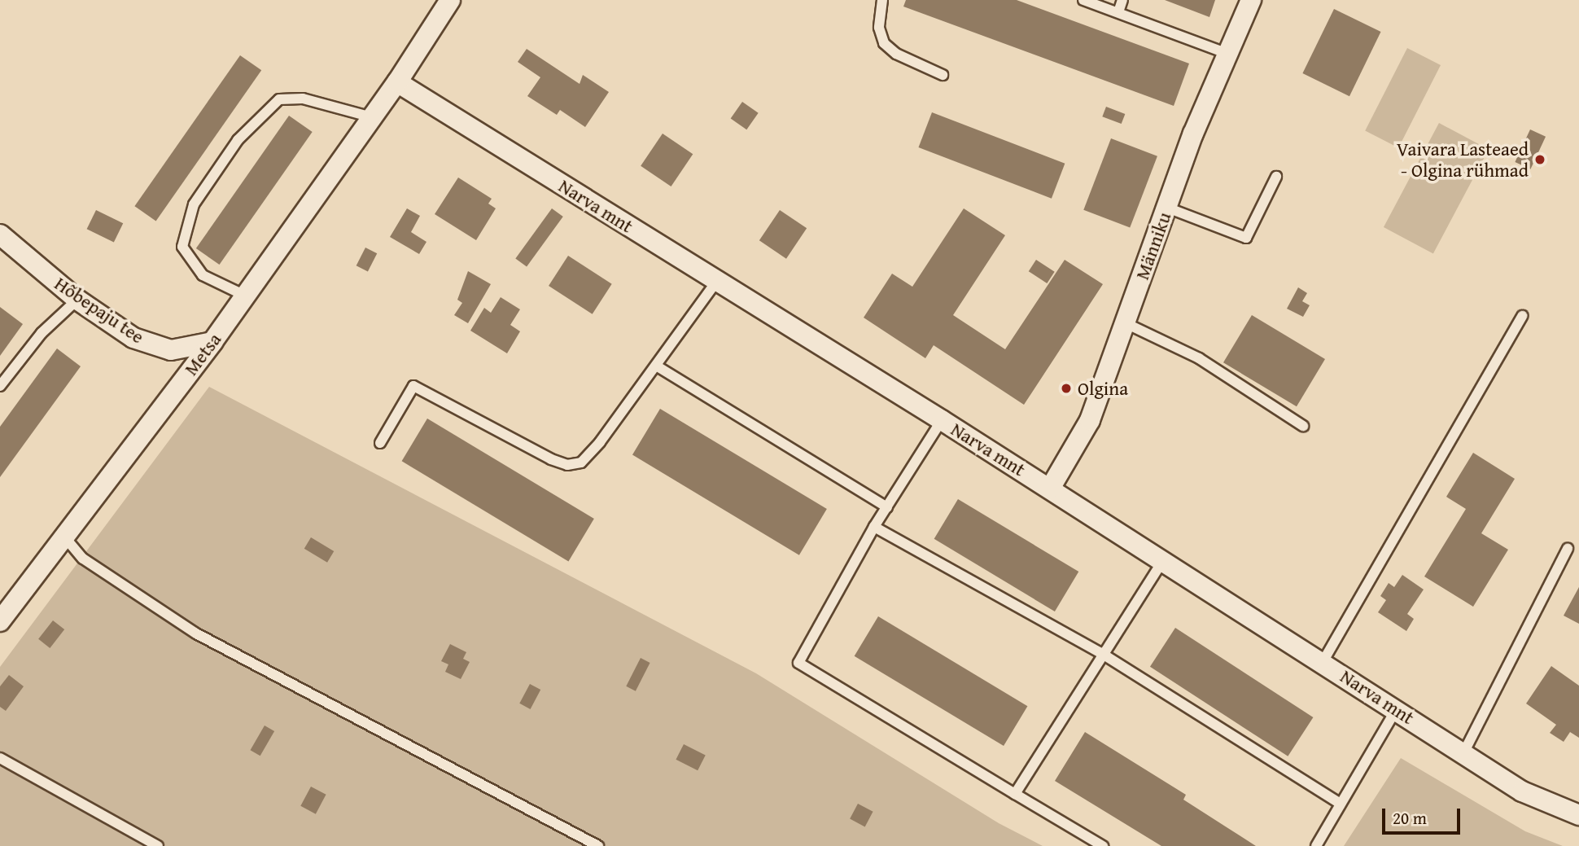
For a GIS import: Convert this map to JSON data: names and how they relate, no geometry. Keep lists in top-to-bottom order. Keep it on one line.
{"streets":{"street":["Narva mnt","Männiku","Hõbepaju tee","Metsa"]},"crossings":[["Narva mnt","Männiku"],["Narva mnt","Metsa"],["Hõbepaju tee","Metsa"]],"places":["Vaivara Lasteaed - Olgina rühmad","Olgina"],"scale_bar":"20 m"}
